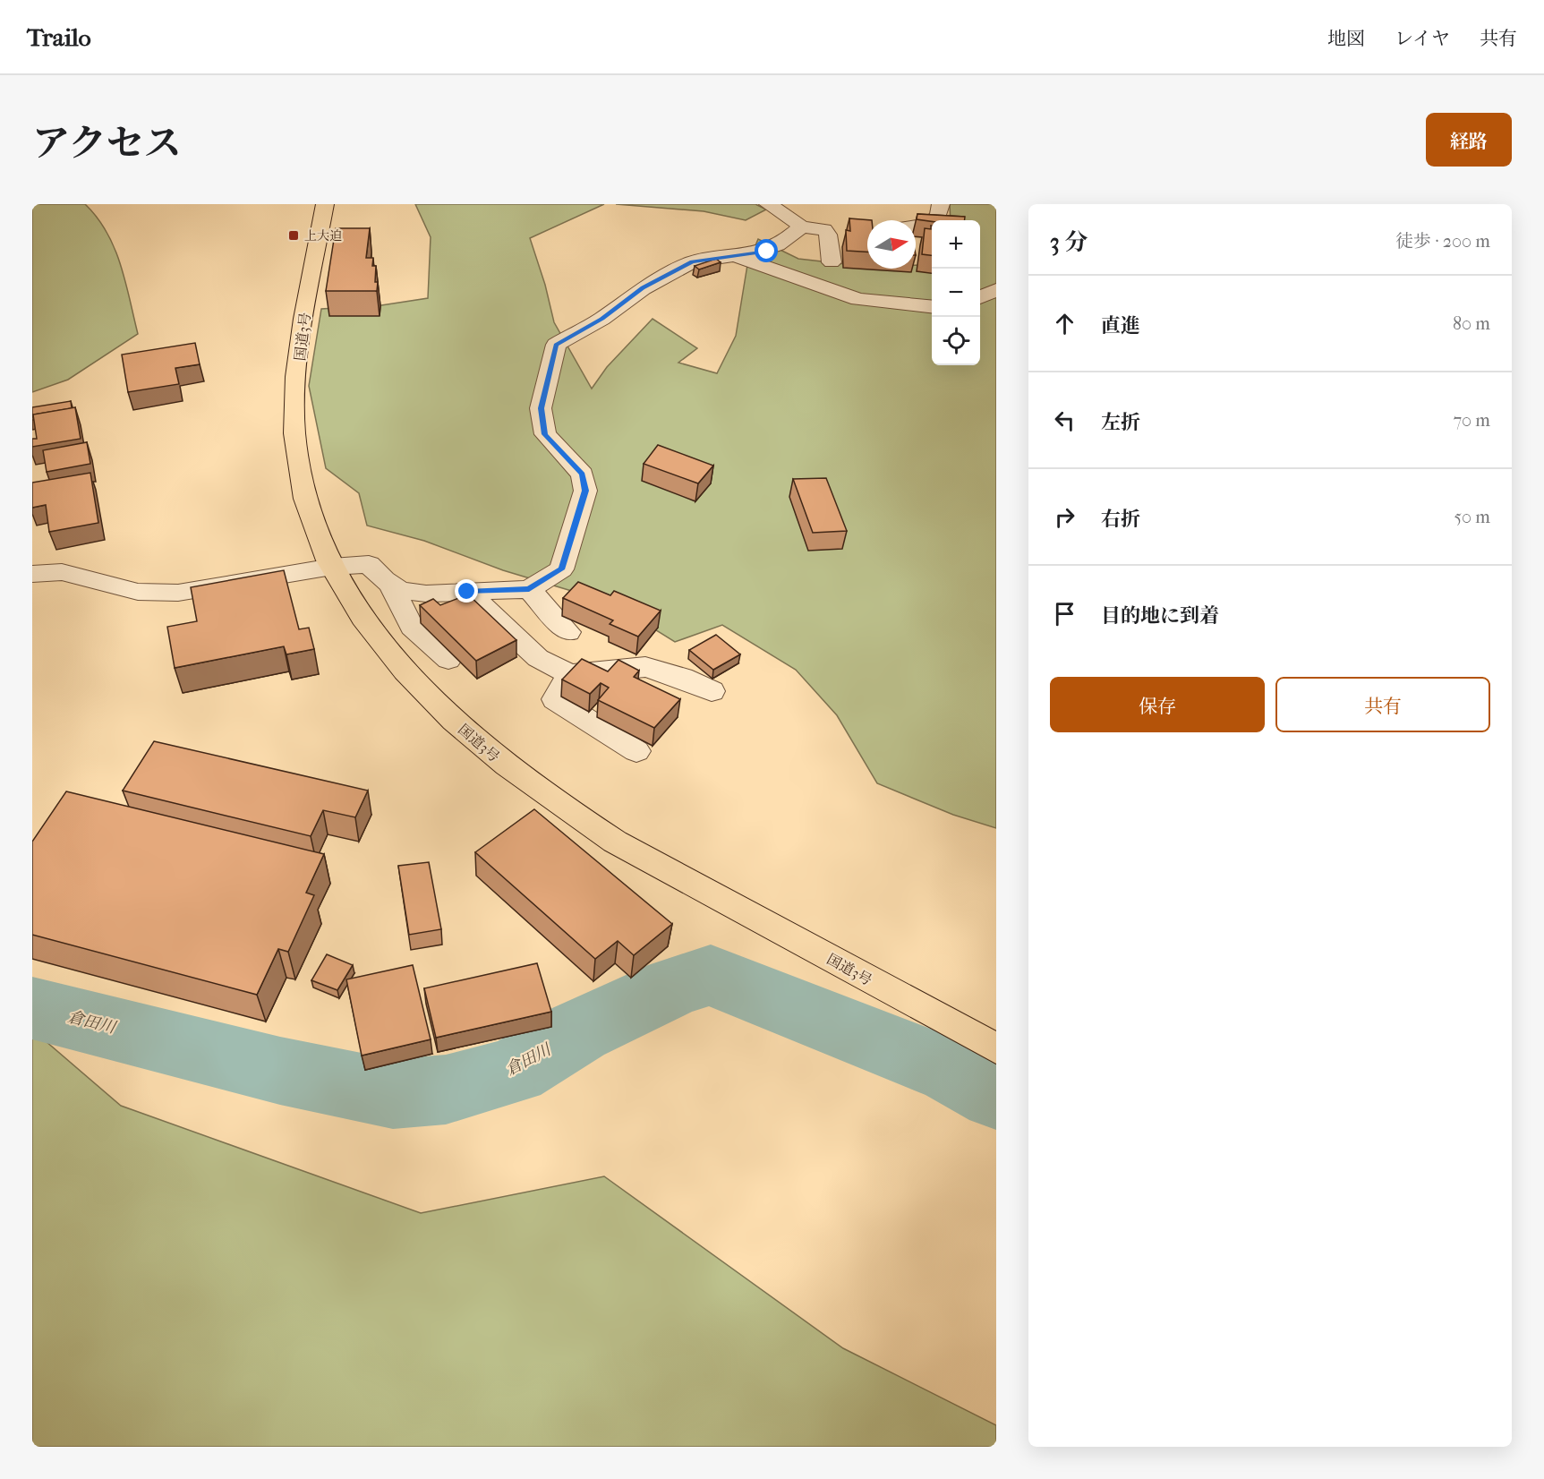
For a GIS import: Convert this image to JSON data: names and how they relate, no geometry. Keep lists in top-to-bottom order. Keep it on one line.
{"streets":{"highway":["国道3号"]},"water":["倉田川"],"places":{"transit":["上大迫"]},"north":"right","page":{"header":"Trailo","nav":["地図","レイヤ","共有"],"title":"アクセス","buttons":["経路",["保存","共有"]],"heading":["3 分","徒歩 · 200 m"],"map_buttons":["+","−"],"list":[["直進","80 m"],["左折","70 m"],["右折","50 m"],"目的地に到着"]}}
